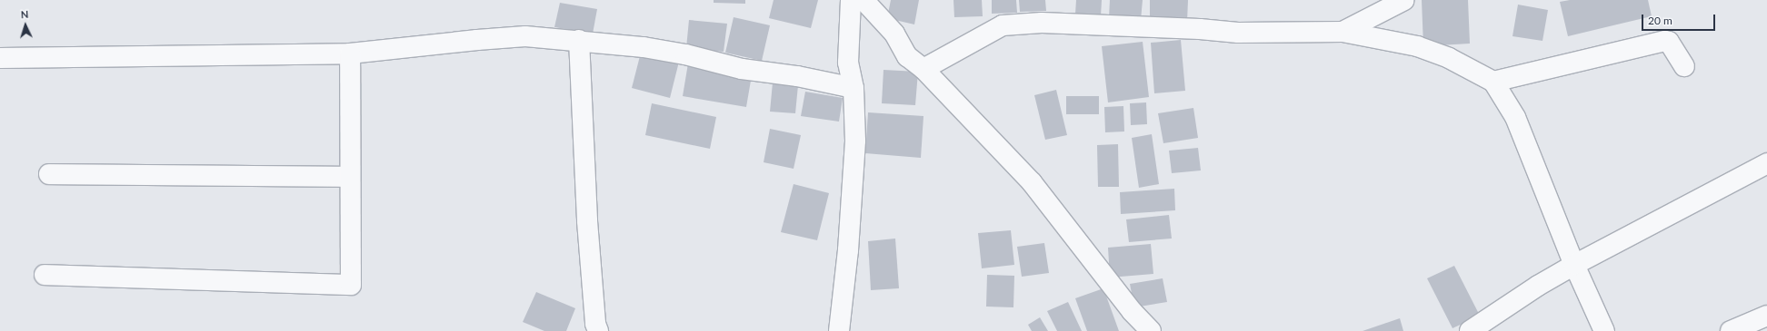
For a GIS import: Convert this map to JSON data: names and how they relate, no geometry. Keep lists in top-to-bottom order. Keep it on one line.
{"scale_bar":"20 m","north":"top"}
